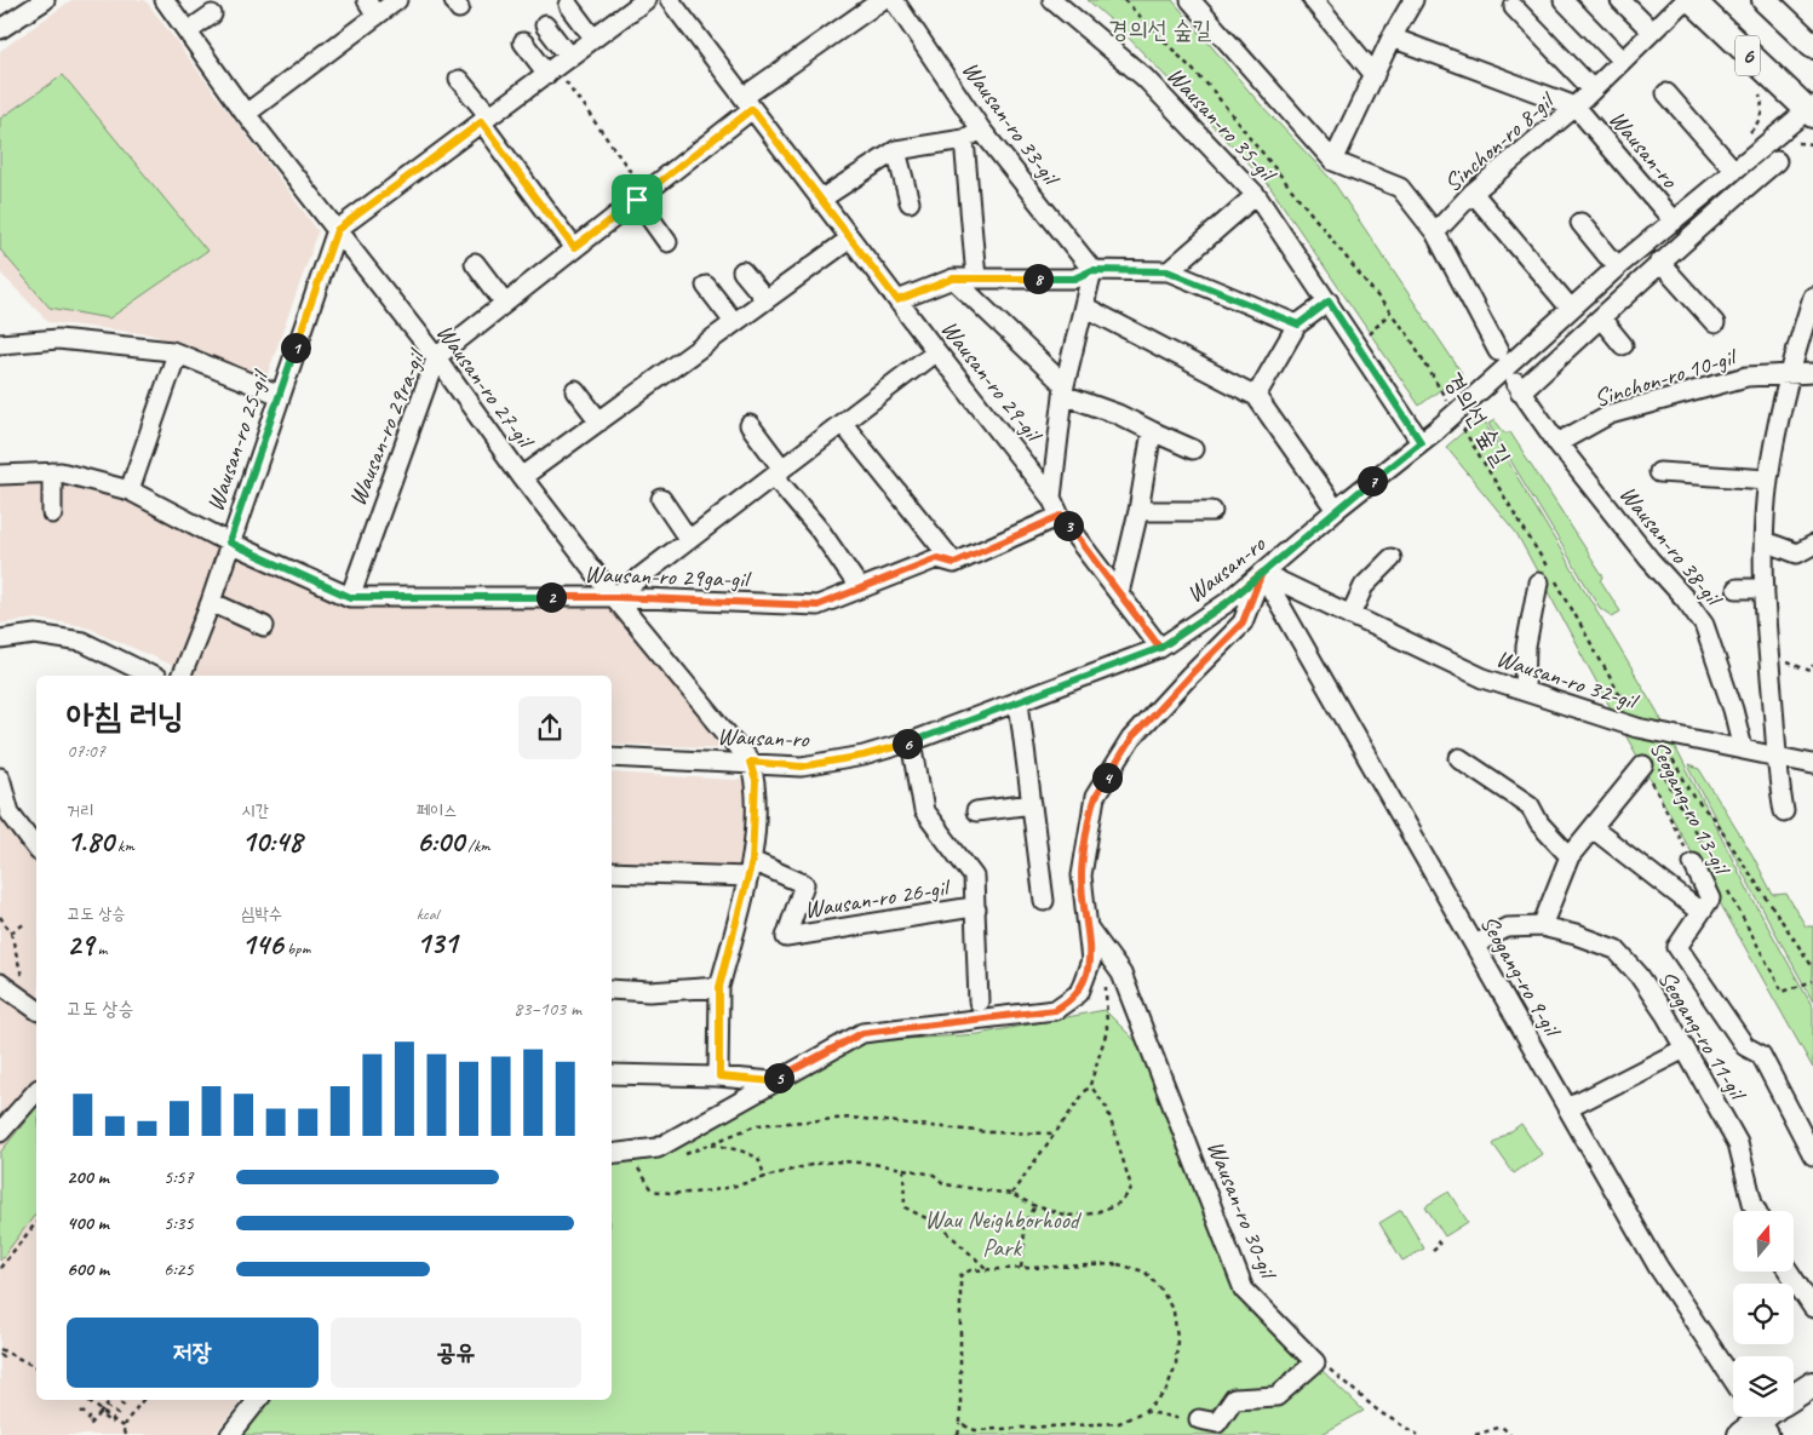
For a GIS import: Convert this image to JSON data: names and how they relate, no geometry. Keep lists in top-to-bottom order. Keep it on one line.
{"streets":{"main road":["6"],"street":["Wausan-ro 33-gil","Wausan-ro 35-gil","Sinchon-ro 8-gil","Wausan-ro","Sinchon-ro 10-gil","Wausan-ro 29-gil","Wausan-ro 27-gil","Wausan-ro 29ra-gil","Wausan-ro 25-gil","Wausan-ro 38-gil","Wausan-ro 29ga-gil","Wausan-ro 32-gil","Seogang-ro 13-gil","Wausan-ro 26-gil","Seogang-ro 9-gil","Seogang-ro 11-gil","Wausan-ro 30-gil"],"path":["경의선 숲길"]},"crossings":[["6","Wausan-ro"],["Wausan-ro 35-gil","Wausan-ro"],["Sinchon-ro 8-gil","Wausan-ro"],["Wausan-ro","Wausan-ro 29-gil"],["Wausan-ro","Wausan-ro 27-gil"],["Wausan-ro","Wausan-ro 32-gil"],["Wausan-ro","Seogang-ro 9-gil"],["Wausan-ro","Wausan-ro 30-gil"],["Sinchon-ro 10-gil","Wausan-ro 38-gil"],["Wausan-ro 29-gil","Wausan-ro 29ra-gil"],["Wausan-ro 29-gil","Wausan-ro 29ga-gil"],["Wausan-ro 27-gil","Wausan-ro 29ra-gil"],["Wausan-ro 27-gil","Wausan-ro 25-gil"],["Wausan-ro 27-gil","Wausan-ro 29ga-gil"],["경의선 숲길","Wausan-ro 32-gil"],["Wausan-ro 29ra-gil","Wausan-ro 29ga-gil"],["Wausan-ro 25-gil","Wausan-ro 29ga-gil"],["Wausan-ro 38-gil","Wausan-ro 32-gil"],["Wausan-ro 32-gil","Seogang-ro 9-gil"],["Wausan-ro 32-gil","Wausan-ro 30-gil"],["Seogang-ro 9-gil","Seogang-ro 11-gil"],["Seogang-ro 9-gil","Wausan-ro 30-gil"]],"parks":["경의선 숲길","Wau Neighborhood Park"],"north":"top","page":{"pins":["8","1","7","3","2","6","4","5"],"heading":["아침 러닝","07:07"],"stats":[["거리","1.80 km"],["시간","10:48"],["페이스","6:00 /km"],["고도 상승","29 m"],["심박수","146 bpm"],["kcal","131"]],"chart":["고도 상승","83–103 m"],"list":[{"name":"200 m","note":"5:57"},{"name":"400 m","note":"5:35"},{"name":"600 m","note":"6:25"}],"buttons":["저장","공유"]}}
